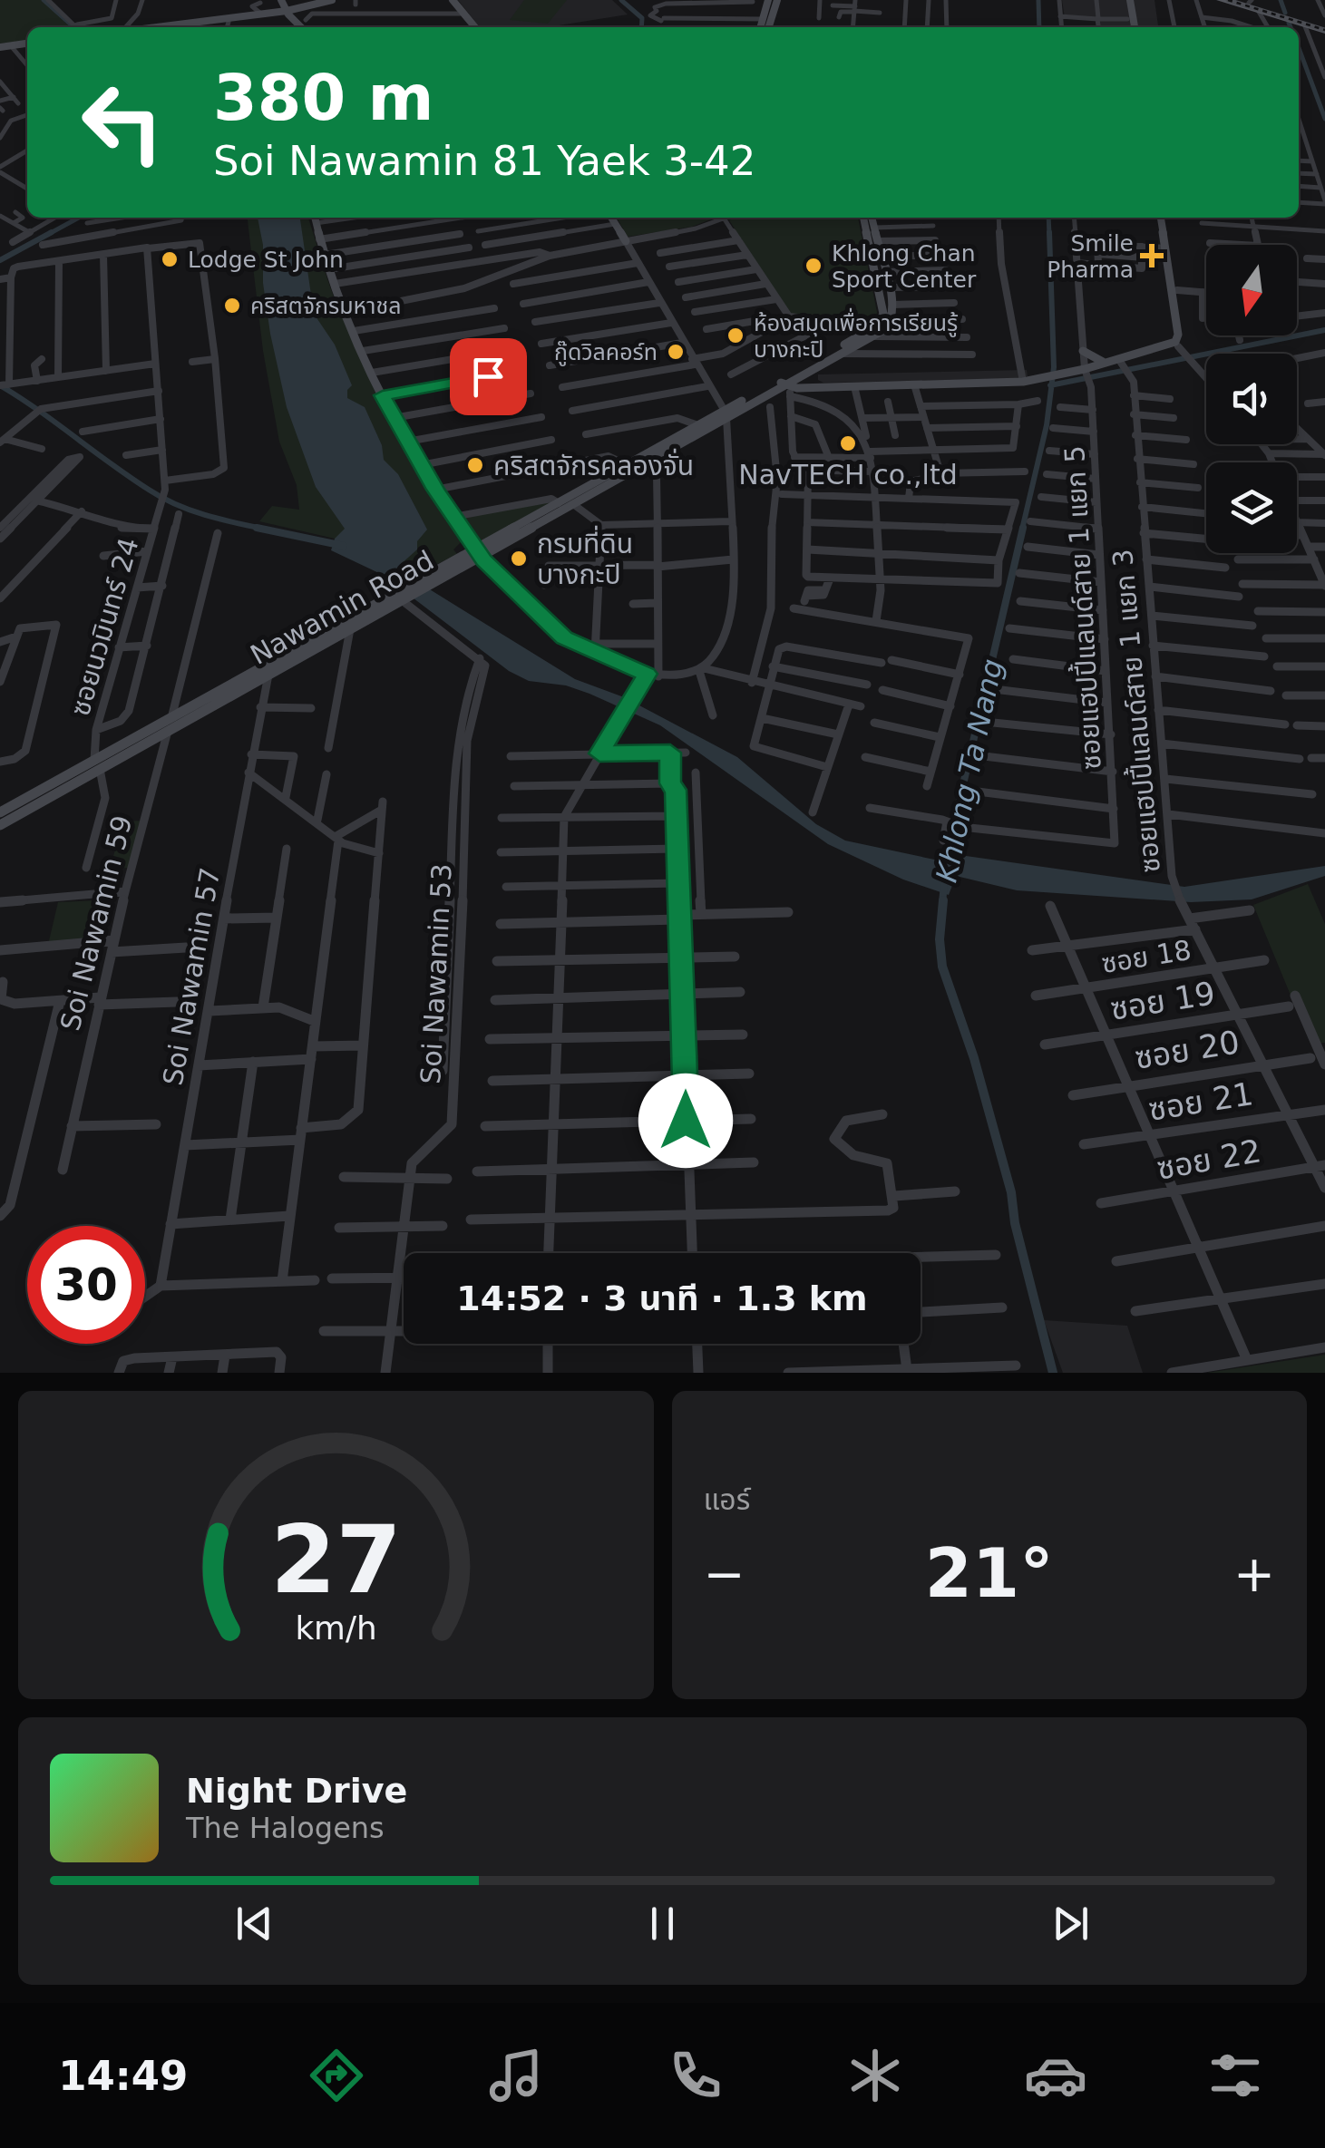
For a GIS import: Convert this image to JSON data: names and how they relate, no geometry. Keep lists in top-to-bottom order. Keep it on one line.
{"streets":{"main road":["Nawamin Road"],"street":["ซอยแฮปปี้แลนด์สาย 1 แยก 5","ซอยนวมินทร์ 24","ซอยแฮปปี้แลนด์สาย 1 แยก 3","Soi Nawamin 59","ซอย 18","Soi Nawamin 53","Soi Nawamin 57","ซอย 19","ซอย 20","ซอย 21","ซอย 22"]},"crossings":[["Nawamin Road","ซอยนวมินทร์ 24"],["Nawamin Road","Soi Nawamin 59"],["Nawamin Road","Soi Nawamin 57"],["ซอยแฮปปี้แลนด์สาย 1 แยก 3","ซอย 18"],["ซอยแฮปปี้แลนด์สาย 1 แยก 3","ซอย 19"],["ซอยแฮปปี้แลนด์สาย 1 แยก 3","ซอย 20"],["ซอยแฮปปี้แลนด์สาย 1 แยก 3","ซอย 21"],["ซอยแฮปปี้แลนด์สาย 1 แยก 3","ซอย 22"]],"water":["Khlong Ta Nang"],"places":{"health":["Smile Pharma"],"other":["Lodge St John","Khlong Chan Sport Center","คริสตจักรมหาชล","ห้องสมุดเพื่อการเรียนรู้ บางกะปิ","กู๊ดวิลคอร์ท","NavTECH co.,ltd","คริสตจักรคลองจั่น","กรมที่ดิน บางกะปิ"]},"north":"bottom","page":{"turn":["380 m","Soi Nawamin 81 Yaek 3-42"],"limit":"30","trip":"14:52 · 3 นาที · 1.3 km","tile":"แอร์","heat":["−","21°","+"],"song":["Night Drive","The Halogens"],"tabs":"14:49","gauge":["27","km/h"]}}
